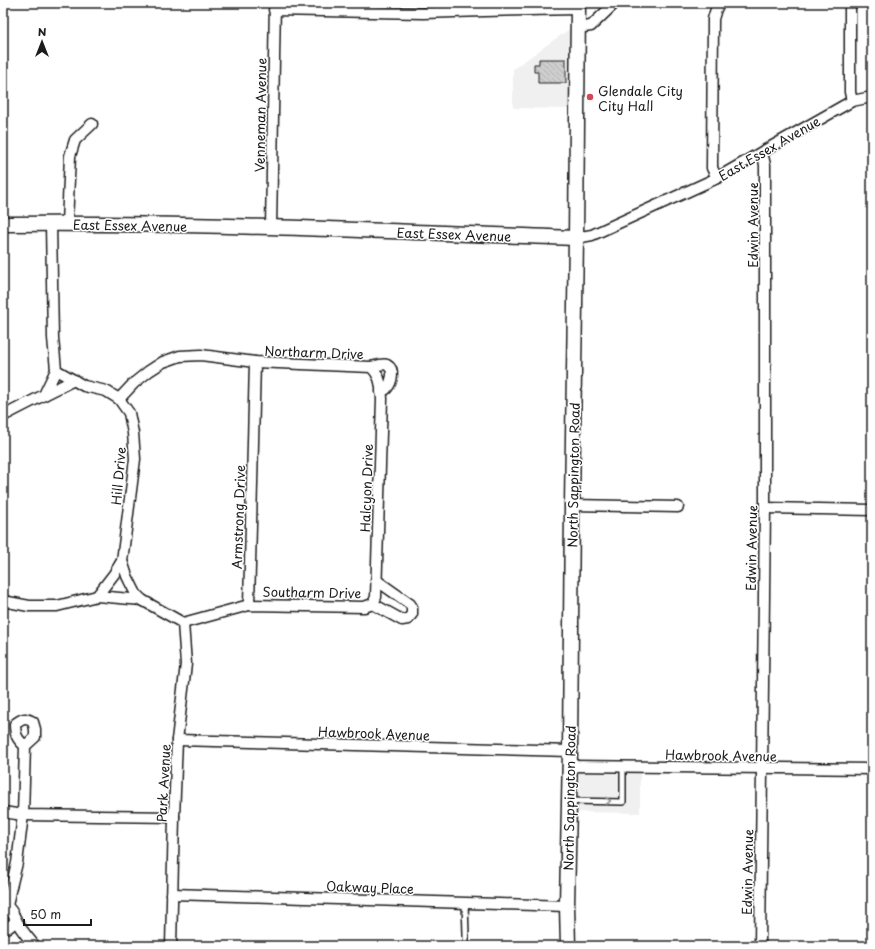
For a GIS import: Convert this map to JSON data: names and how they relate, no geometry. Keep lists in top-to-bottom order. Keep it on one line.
{"streets":{"street":["Venneman Avenue","East Essex Avenue","Edwin Avenue","Northarm Drive","North Sappington Road","Hill Drive","Halcyon Drive","Armstrong Drive","Southarm Drive","Hawbrook Avenue","Park Avenue","Oakway Place"]},"crossings":[["Venneman Avenue","East Essex Avenue"],["East Essex Avenue","Edwin Avenue"],["East Essex Avenue","North Sappington Road"],["Edwin Avenue","Hawbrook Avenue"],["Northarm Drive","Hill Drive"],["Northarm Drive","Halcyon Drive"],["Northarm Drive","Armstrong Drive"],["North Sappington Road","Hawbrook Avenue"],["North Sappington Road","Oakway Place"],["Hill Drive","Park Avenue"],["Halcyon Drive","Southarm Drive"],["Armstrong Drive","Southarm Drive"],["Hawbrook Avenue","Park Avenue"],["Park Avenue","Oakway Place"]],"places":["Glendale City City Hall"],"scale_bar":"50 m","north":"top"}
